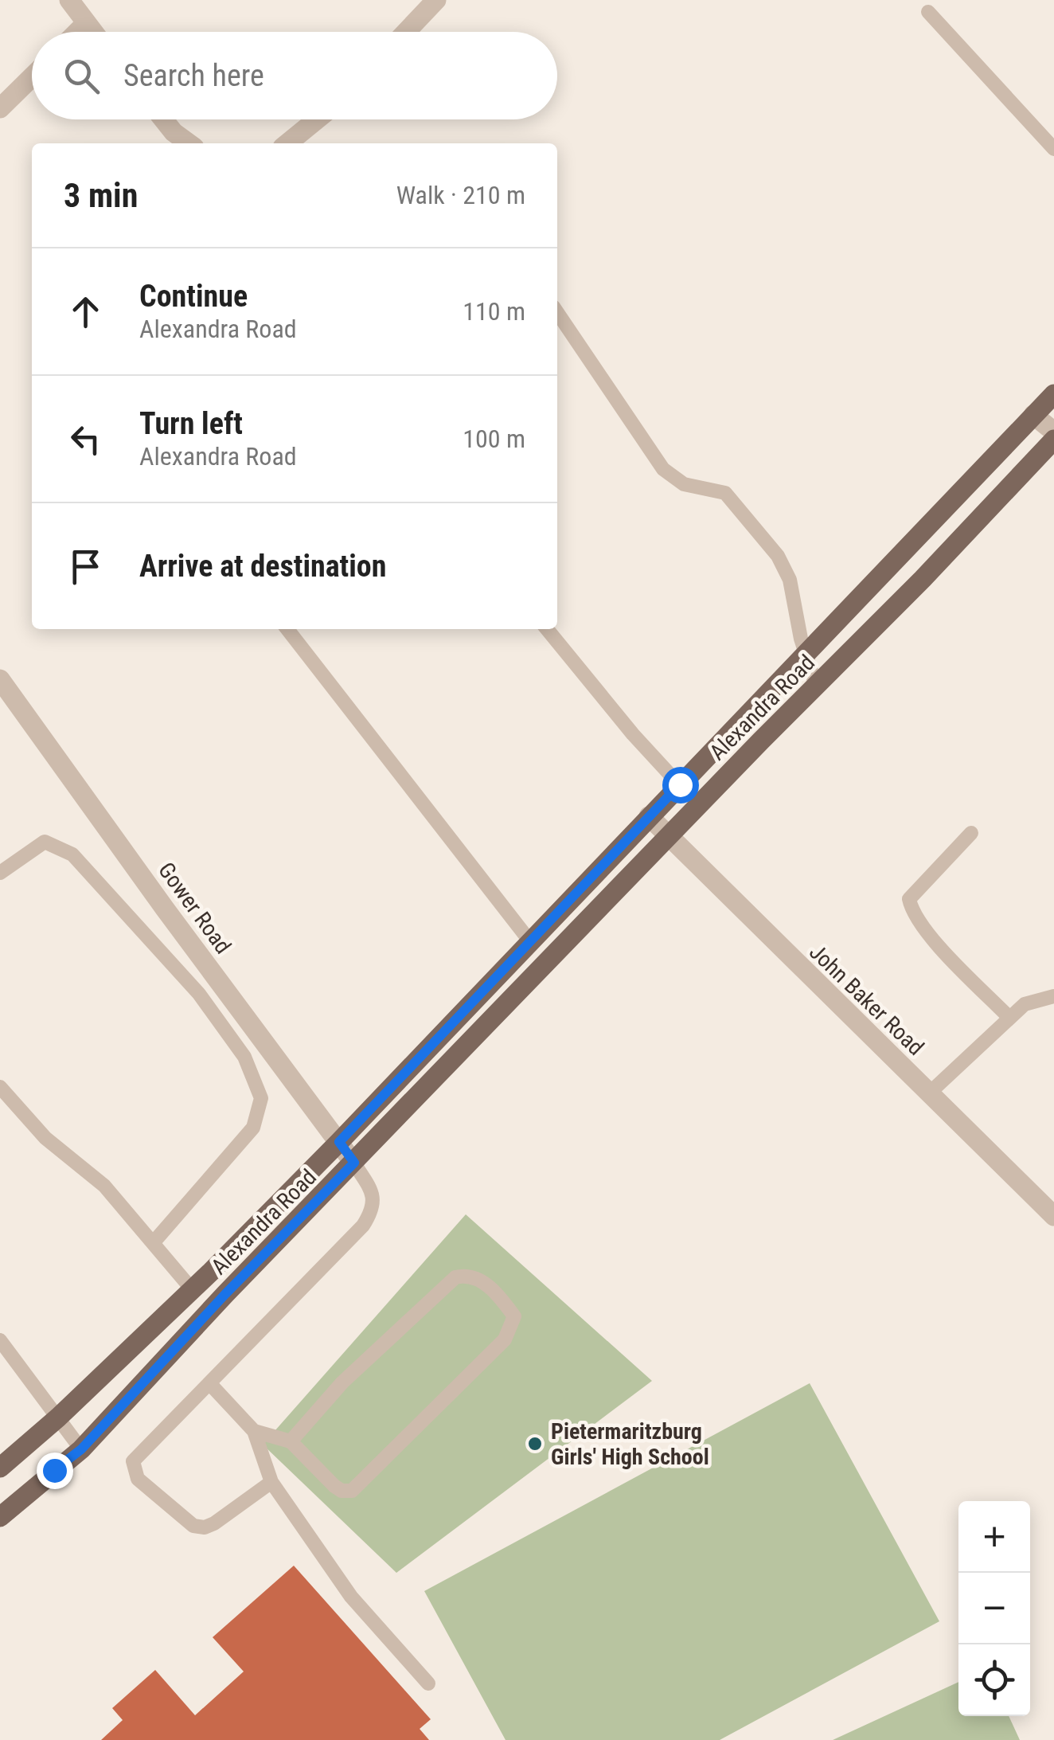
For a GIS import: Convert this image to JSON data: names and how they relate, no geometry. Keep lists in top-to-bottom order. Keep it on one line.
{"streets":{"main road":["Alexandra Road"],"street":["Gower Road","John Baker Road"]},"crossings":[["Alexandra Road","Gower Road"],["Alexandra Road","John Baker Road"]],"places":["Pietermaritzburg Girls' High School"],"page":{"search":"Search here","heading":["3 min","Walk · 210 m"],"list":[["Continue","Alexandra Road","110 m"],["Turn left","Alexandra Road","100 m"],"Arrive at destination"],"map_buttons":["+","−"]}}
